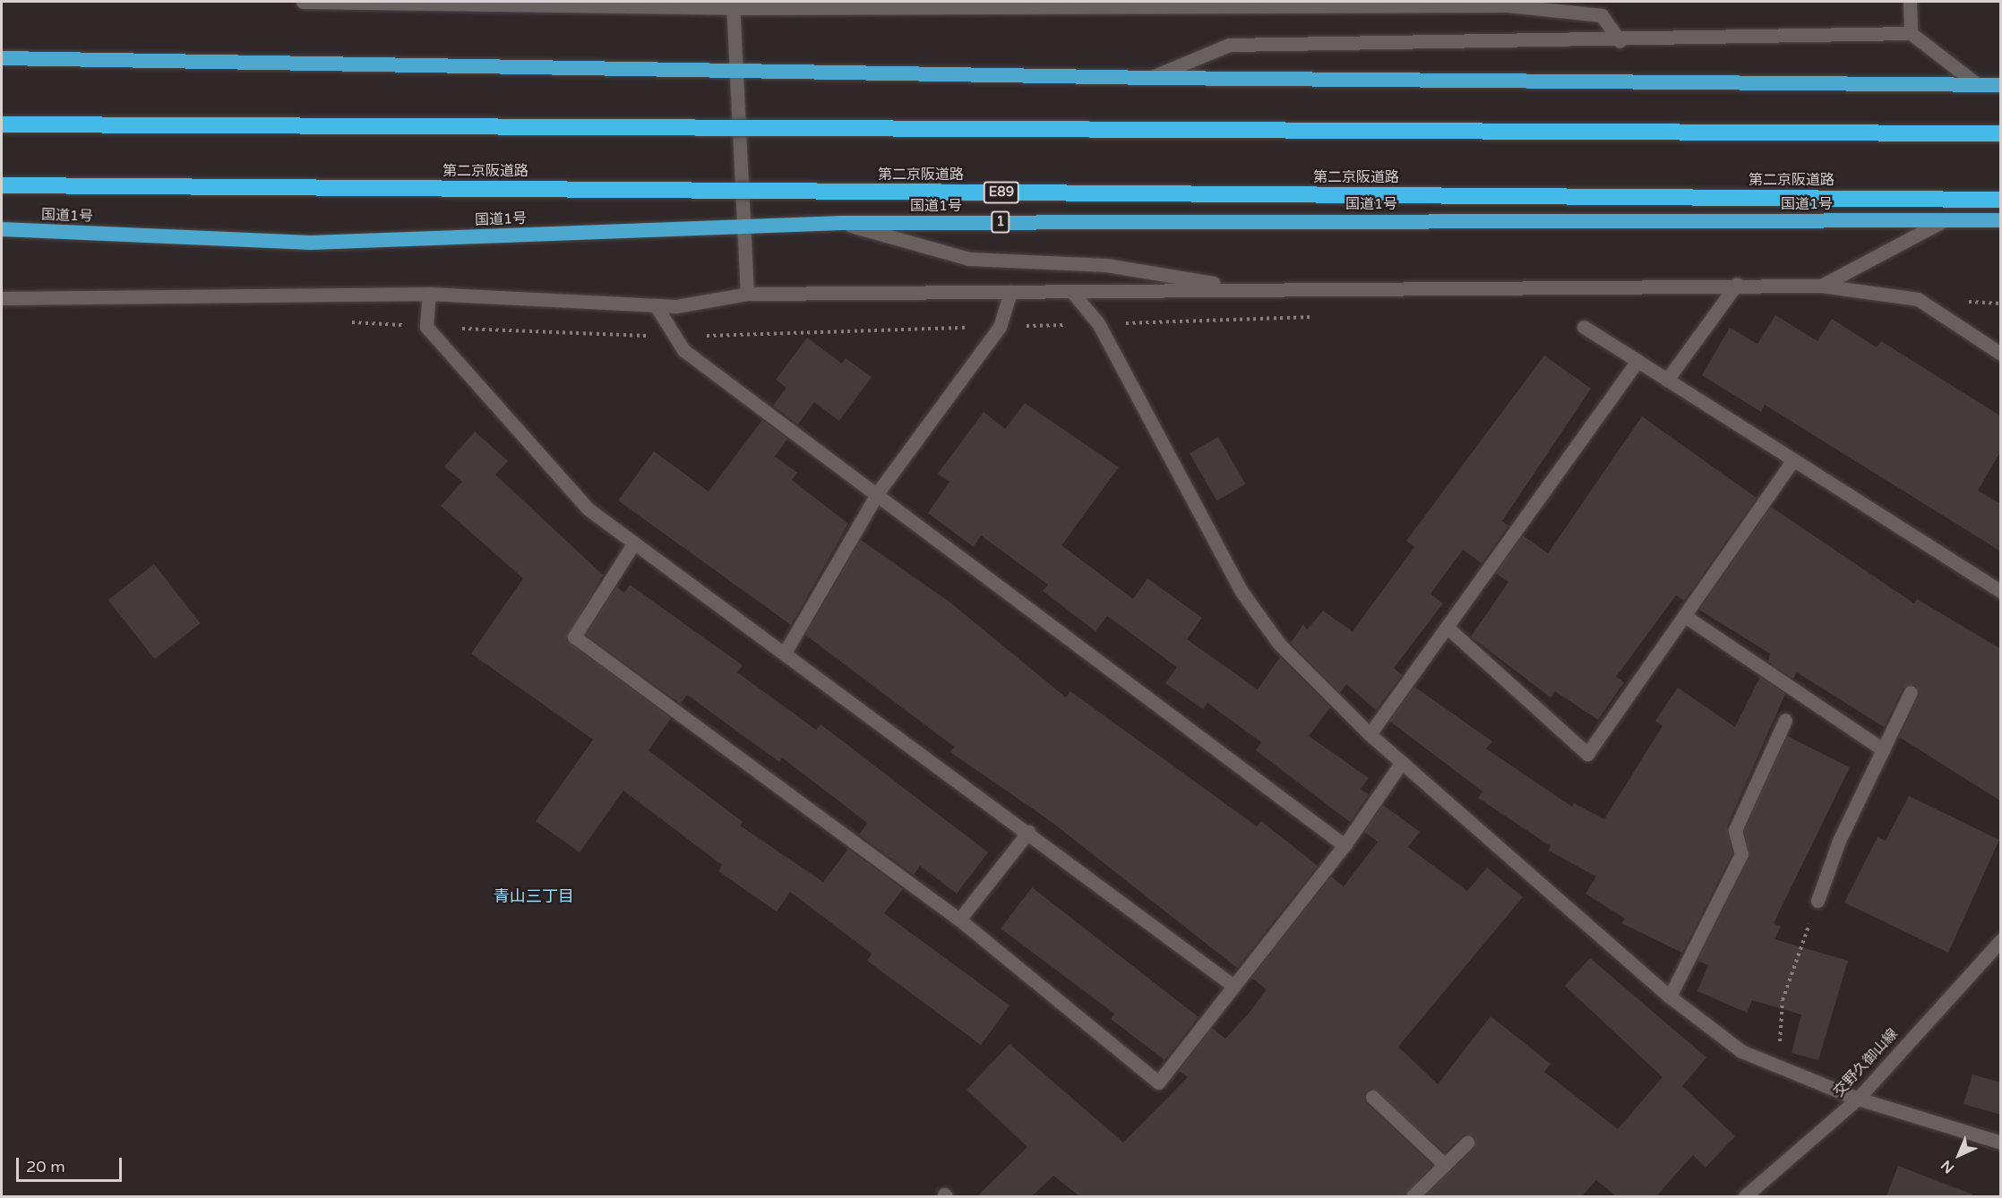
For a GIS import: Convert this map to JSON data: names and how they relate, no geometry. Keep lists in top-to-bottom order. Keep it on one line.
{"streets":{"highway":["第二京阪道路","E89","国道1号","1"],"street":["交野久御山線"]},"districts":["青山三丁目"],"scale_bar":"20 m","north":"bottom left"}
